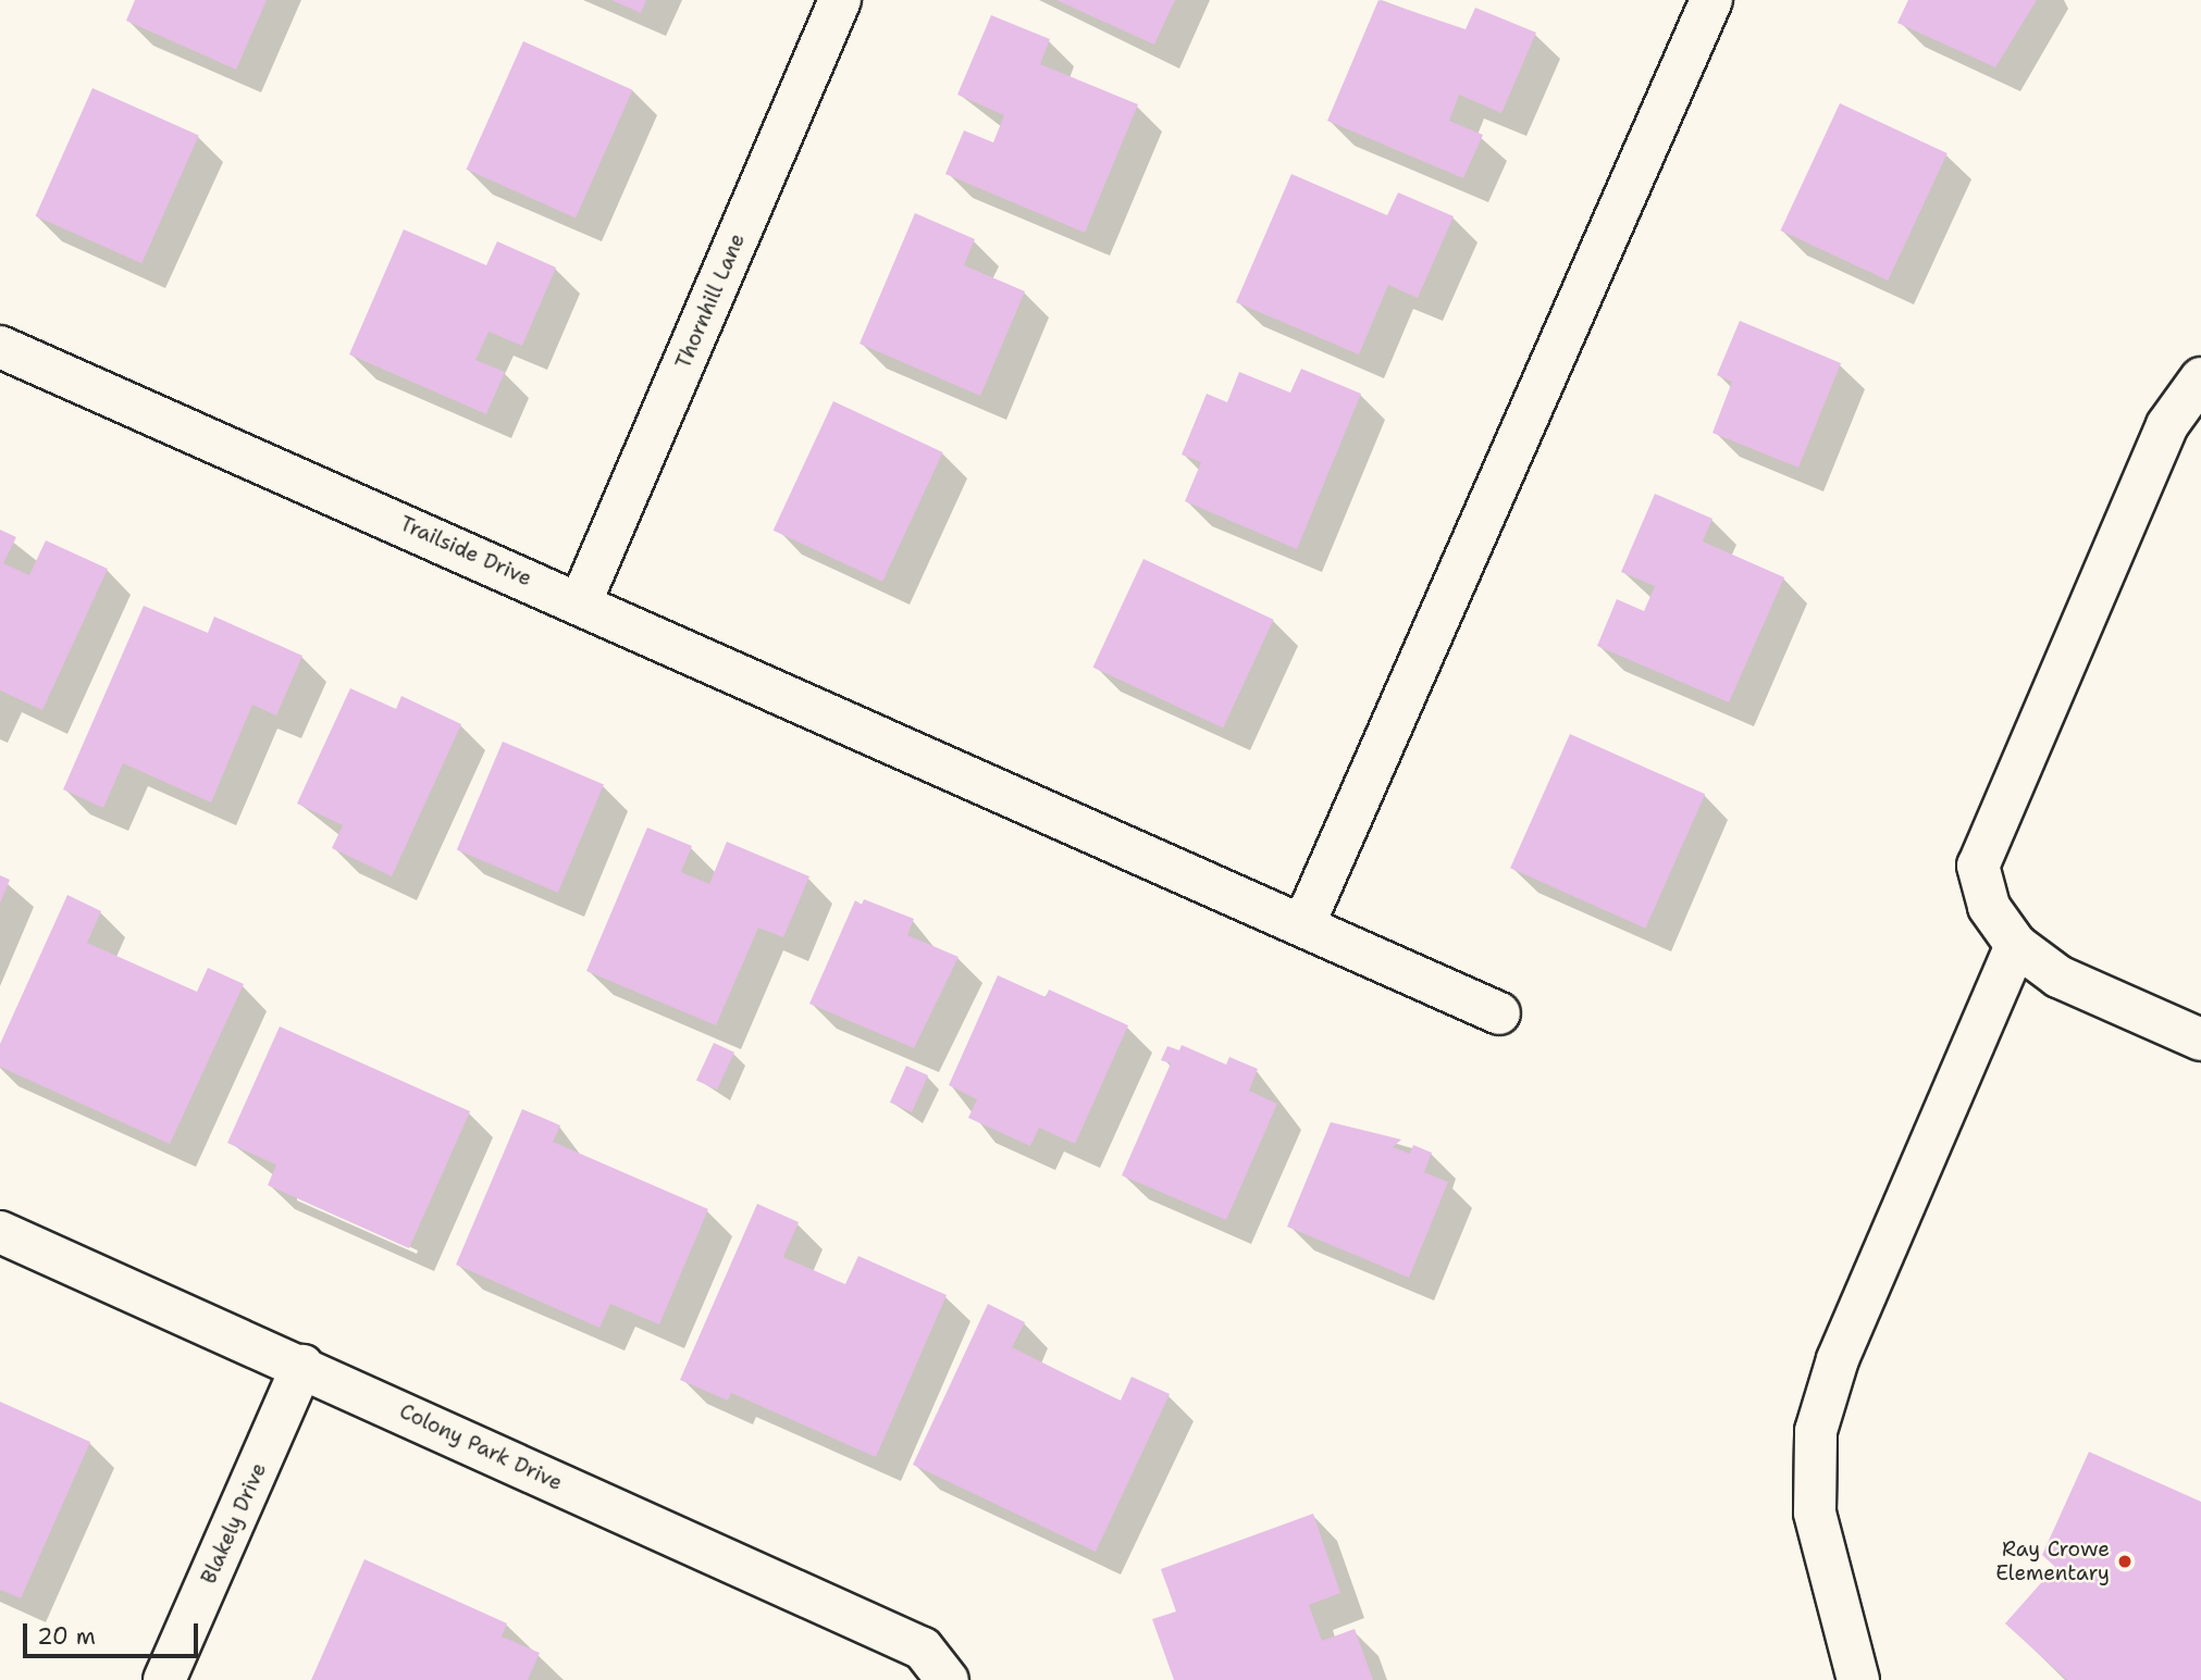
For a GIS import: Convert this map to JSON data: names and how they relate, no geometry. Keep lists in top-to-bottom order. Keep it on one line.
{"streets":{"street":["Thornhill Lane","Trailside Drive","Colony Park Drive","Blakely Drive"]},"crossings":[["Thornhill Lane","Trailside Drive"],["Colony Park Drive","Blakely Drive"]],"places":["Ray Crowe Elementary"],"scale_bar":"20 m"}
